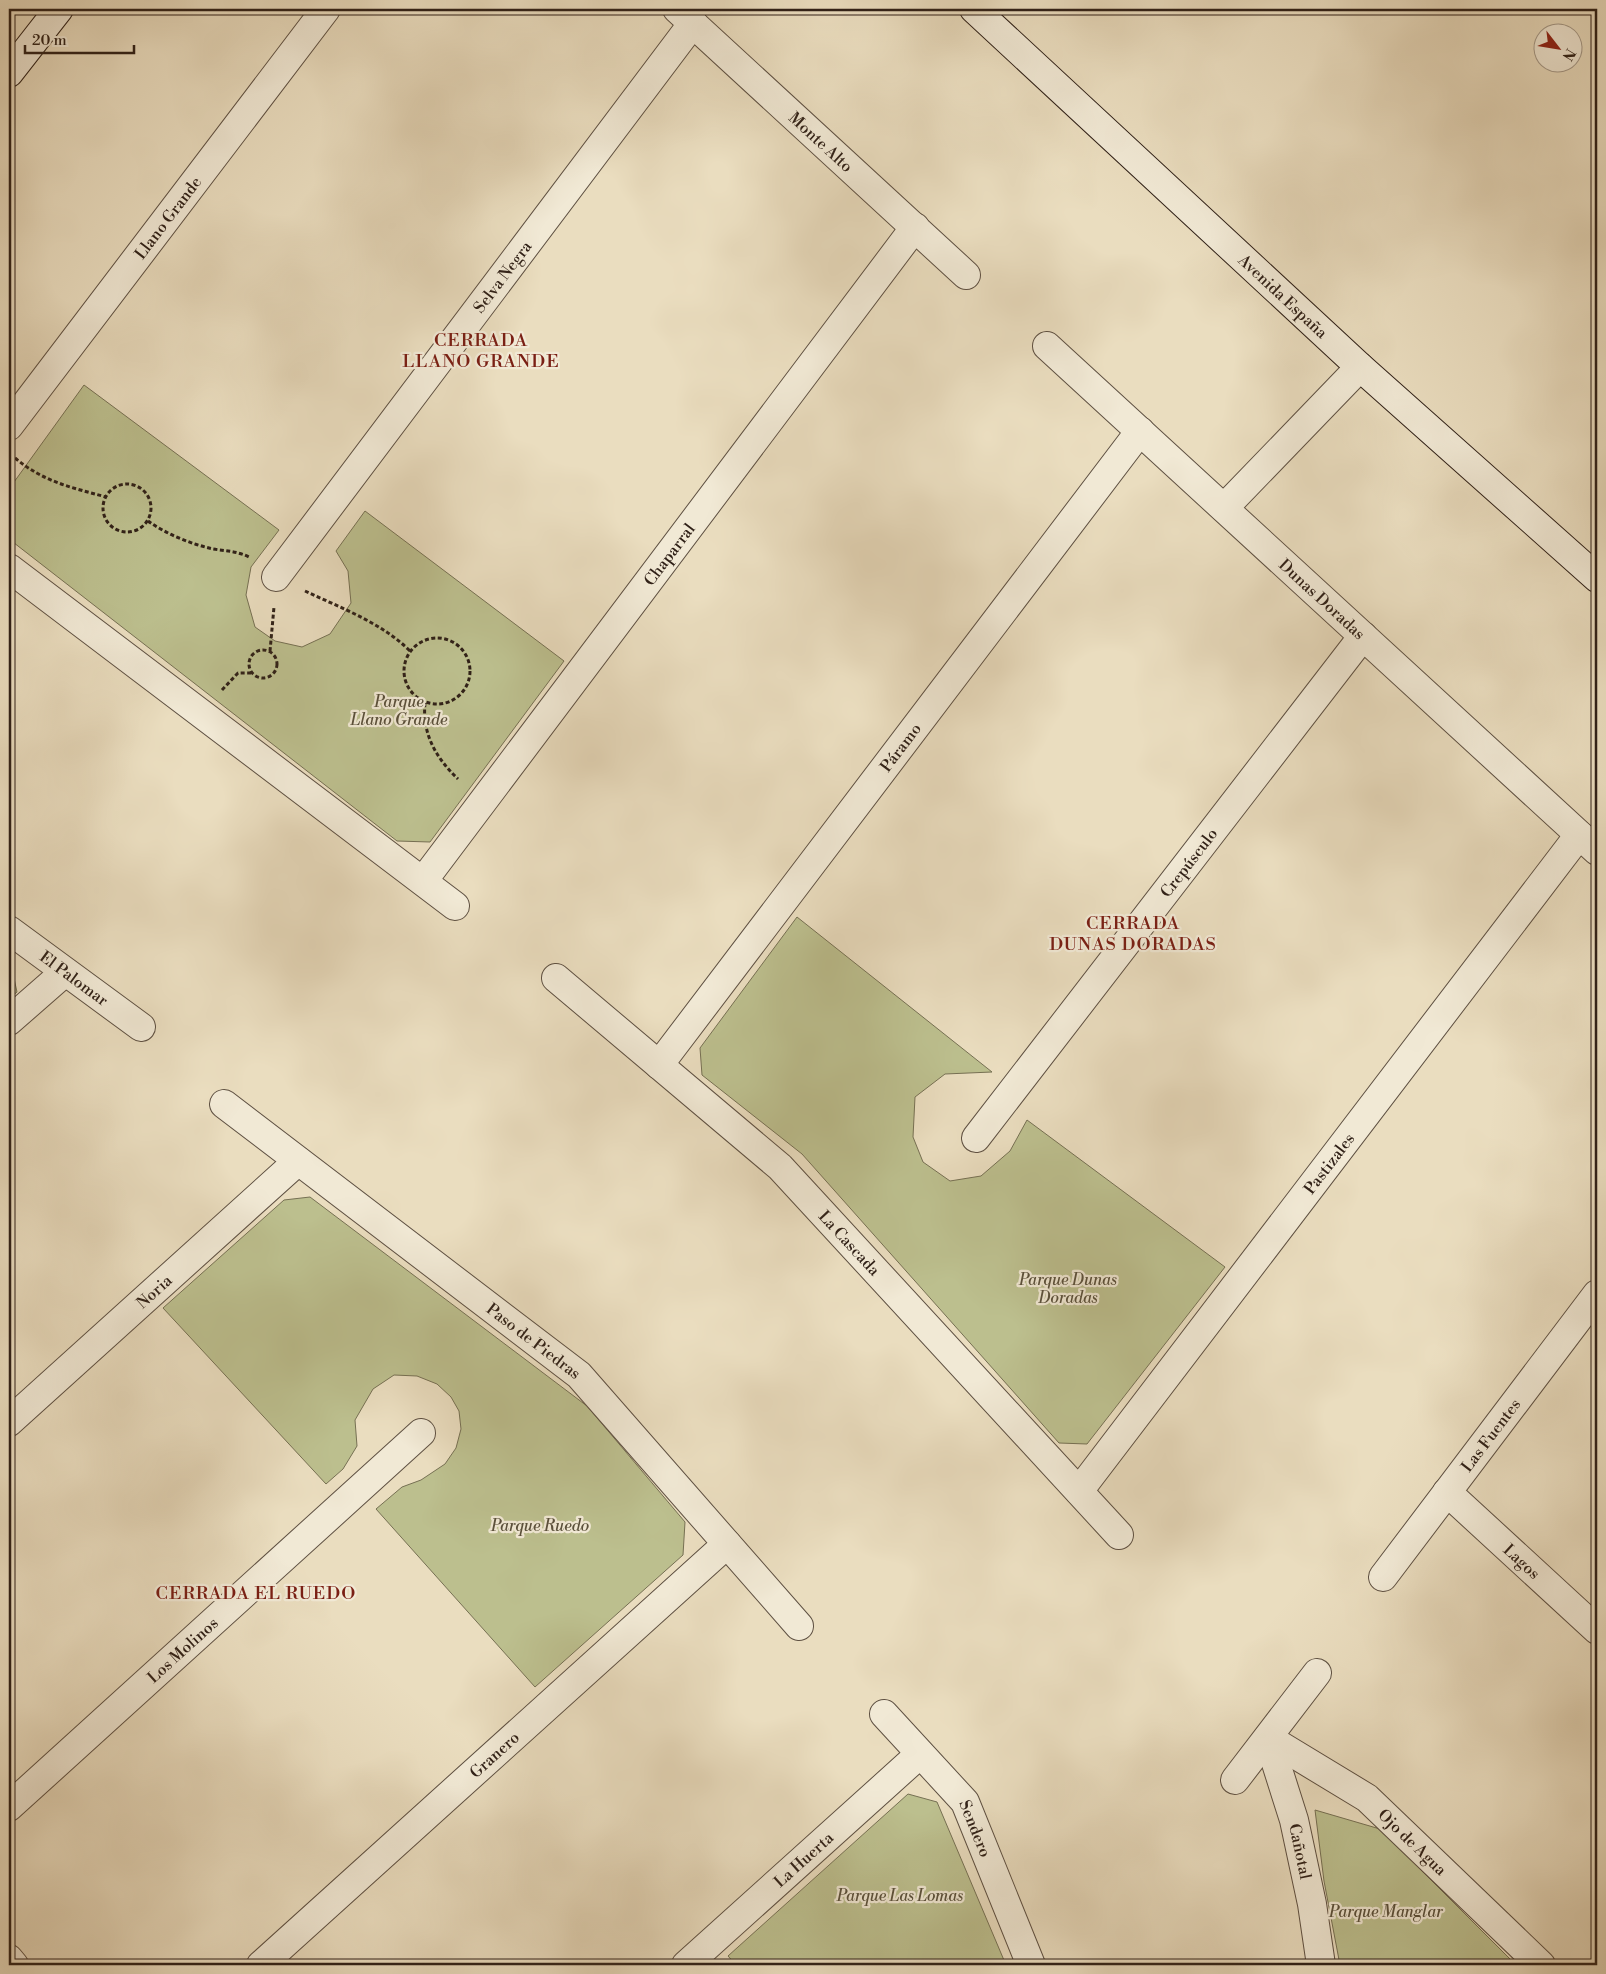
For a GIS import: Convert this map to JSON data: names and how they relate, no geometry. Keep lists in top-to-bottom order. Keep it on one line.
{"streets":{"street":["Monte Alto","Llano Grande","Selva Negra","Avenida España","Chaparral","Dunas Doradas","Páramo","Crepúsculo","El Palomar","Pastizales","La Cascada","Noria","Paso de Piedras","Las Fuentes","Lagos","Los Molinos","Granero","Sendero","Ojo de Agua","Cañotal","La Huerta"]},"crossings":[["Monte Alto","Selva Negra"],["Monte Alto","Chaparral"],["Dunas Doradas","Páramo"],["Dunas Doradas","Crepúsculo"],["Dunas Doradas","Pastizales"],["Páramo","La Cascada"],["Pastizales","La Cascada"],["Noria","Paso de Piedras"],["Paso de Piedras","Granero"],["Las Fuentes","Lagos"],["Sendero","La Huerta"],["Ojo de Agua","Cañotal"]],"districts":["CERRADA LLANO GRANDE","CERRADA DUNAS DORADAS","CERRADA EL RUEDO"],"parks":["Parque Llano Grande","Parque Dunas Doradas","Parque Ruedo","Parque Las Lomas","Parque Manglar"],"scale_bar":"20 m","north":"bottom right"}
